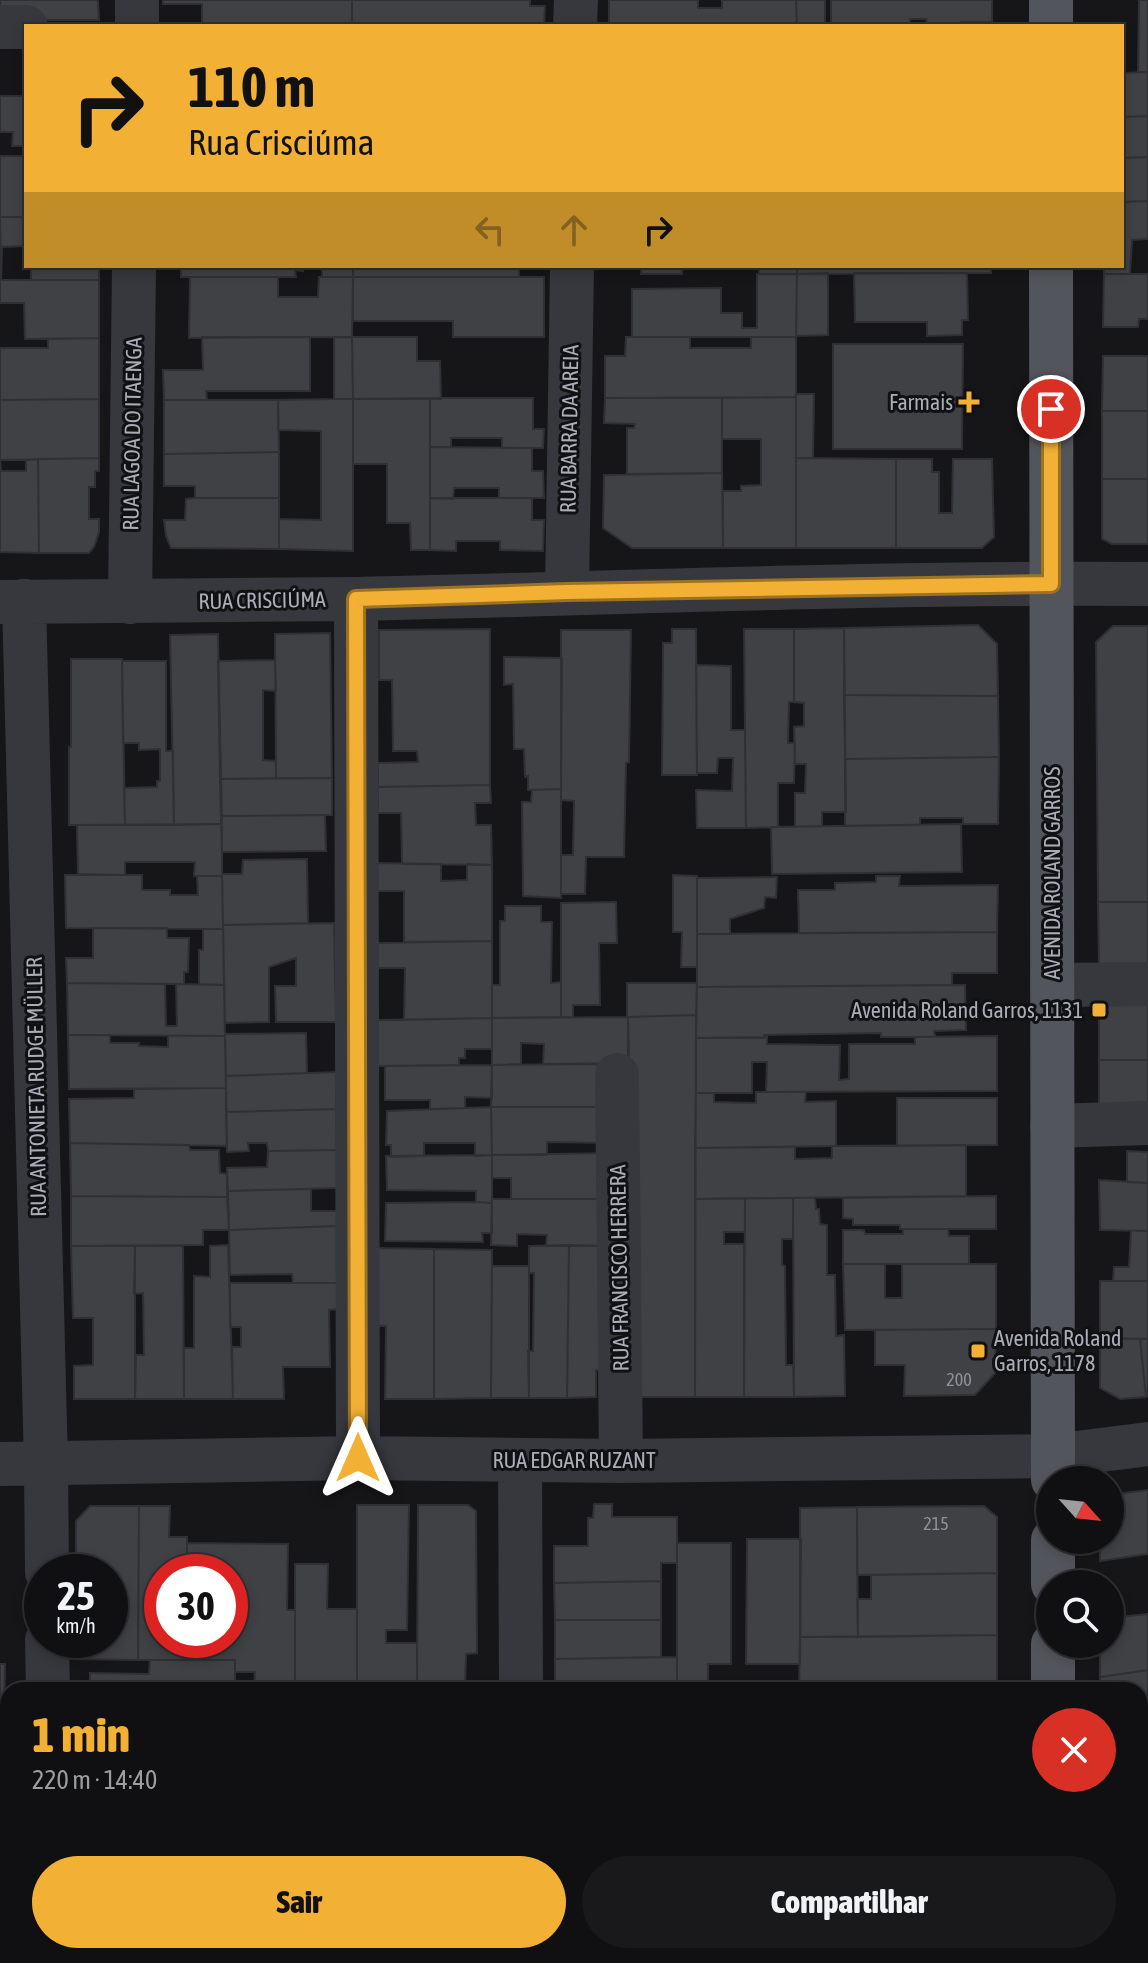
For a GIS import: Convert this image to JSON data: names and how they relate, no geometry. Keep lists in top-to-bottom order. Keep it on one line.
{"streets":{"main road":["AVENIDA ROLAND GARROS"],"street":["RUA BARRA DA AREIA","RUA LAGOA DO ITAENGA","RUA CRISCIÚMA","RUA ANTONIETA RUDGE MÜLLER","RUA FRANCISCO HERRERA","RUA EDGAR RUZANT"]},"crossings":[["RUA BARRA DA AREIA","RUA CRISCIÚMA"],["RUA LAGOA DO ITAENGA","RUA CRISCIÚMA"],["RUA CRISCIÚMA","AVENIDA ROLAND GARROS"],["RUA CRISCIÚMA","RUA ANTONIETA RUDGE MÜLLER"],["RUA ANTONIETA RUDGE MÜLLER","RUA EDGAR RUZANT"],["RUA FRANCISCO HERRERA","RUA EDGAR RUZANT"]],"places":{"health":["Farmais"],"transit":["Avenida Roland Garros, 1131","Avenida Roland Garros, 1178"]},"house_numbers":["200","215"],"north":"bottom right","page":{"turn":["110 m","Rua Crisciúma"],"speed":"25 km/h","limit":"30","heading":["1 min","220 m · 14:40"],"buttons":["Sair","Compartilhar"]}}
